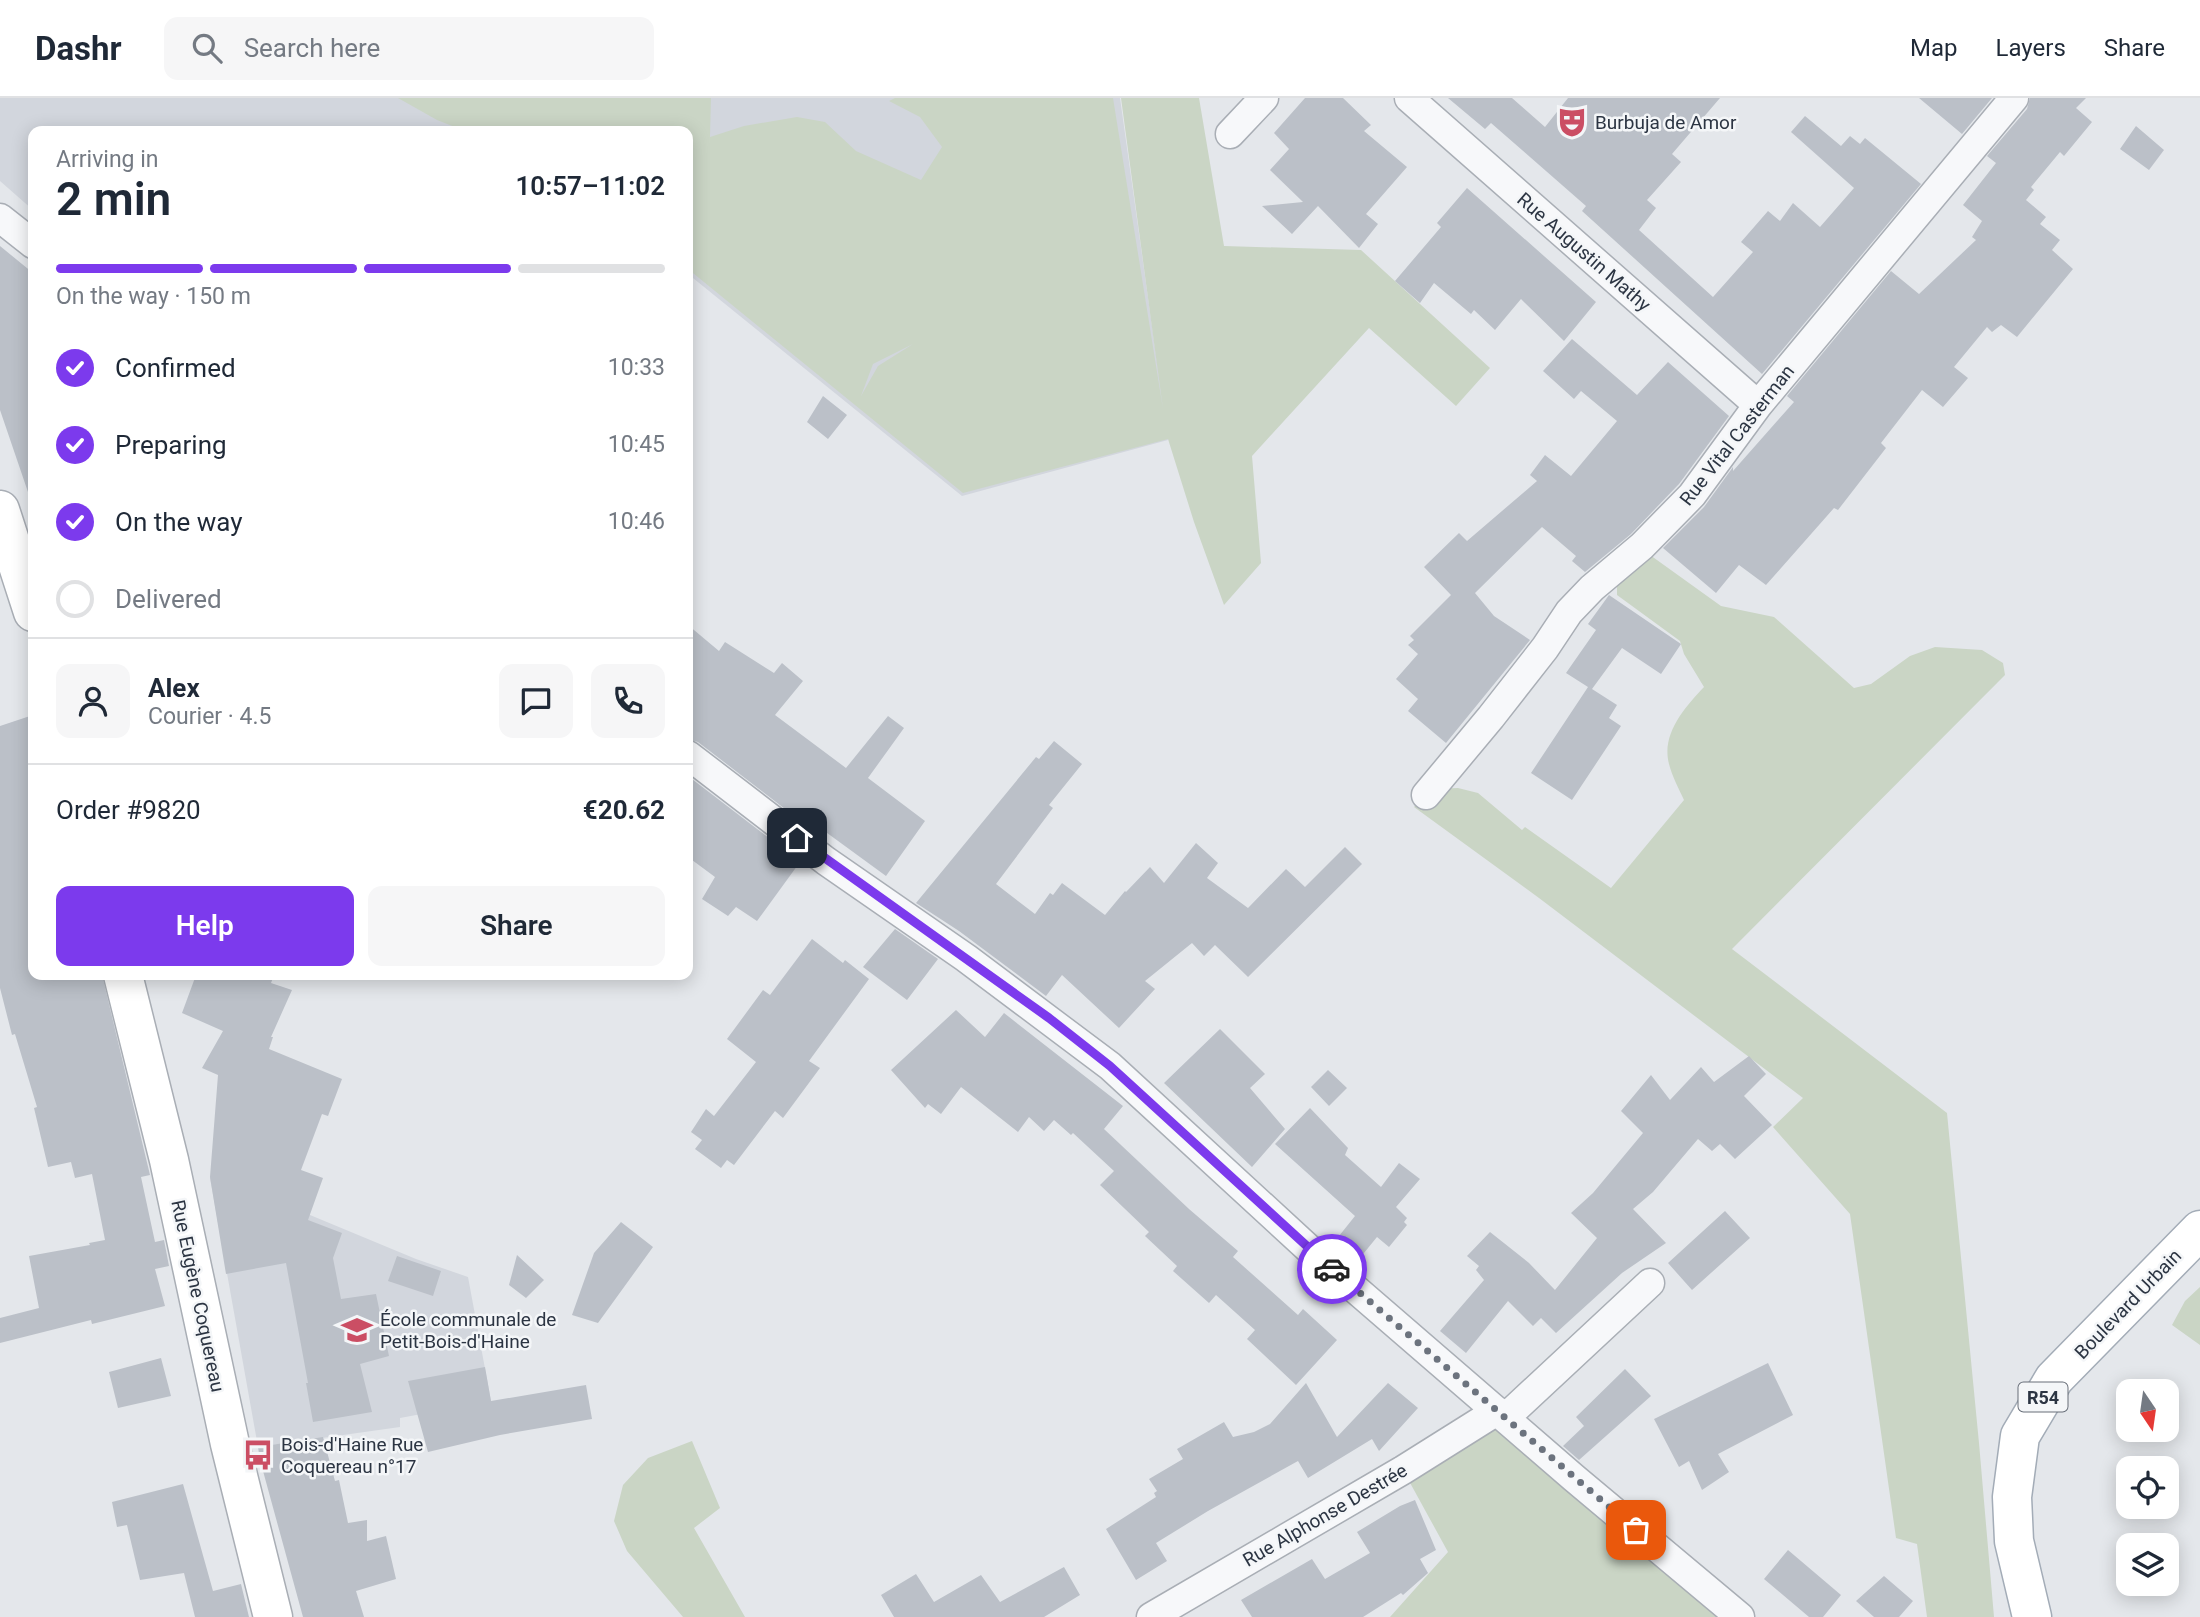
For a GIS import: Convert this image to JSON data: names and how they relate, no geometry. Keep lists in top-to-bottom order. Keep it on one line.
{"streets":{"street":["Rue Augustin Mathy","Rue Vital Casterman","Rue Eugène Coquereau","Boulevard Urbain","R54","Rue Alphonse Destrée"]},"crossings":[["Rue Augustin Mathy","Rue Vital Casterman"]],"places":{"theatre":["Burbuja de Amor"],"school or university":["École communale de Petit-Bois-d'Haine"],"bus stop":["Bois-d'Haine Rue Coquereau n°17"]},"north":"bottom","page":{"header":"Dashr","search":"Search here","nav":["Map","Layers","Share"],"heading":["2 min","Arriving in","10:57–11:02"],"panel":["Alex","Courier · 4.5","Order #9820","€20.62"],"bar":"On the way · 150 m","list":[["Confirmed","10:33"],["Preparing","10:45"],["On the way","10:46"],"Delivered"],"buttons":["Help","Share"]}}
